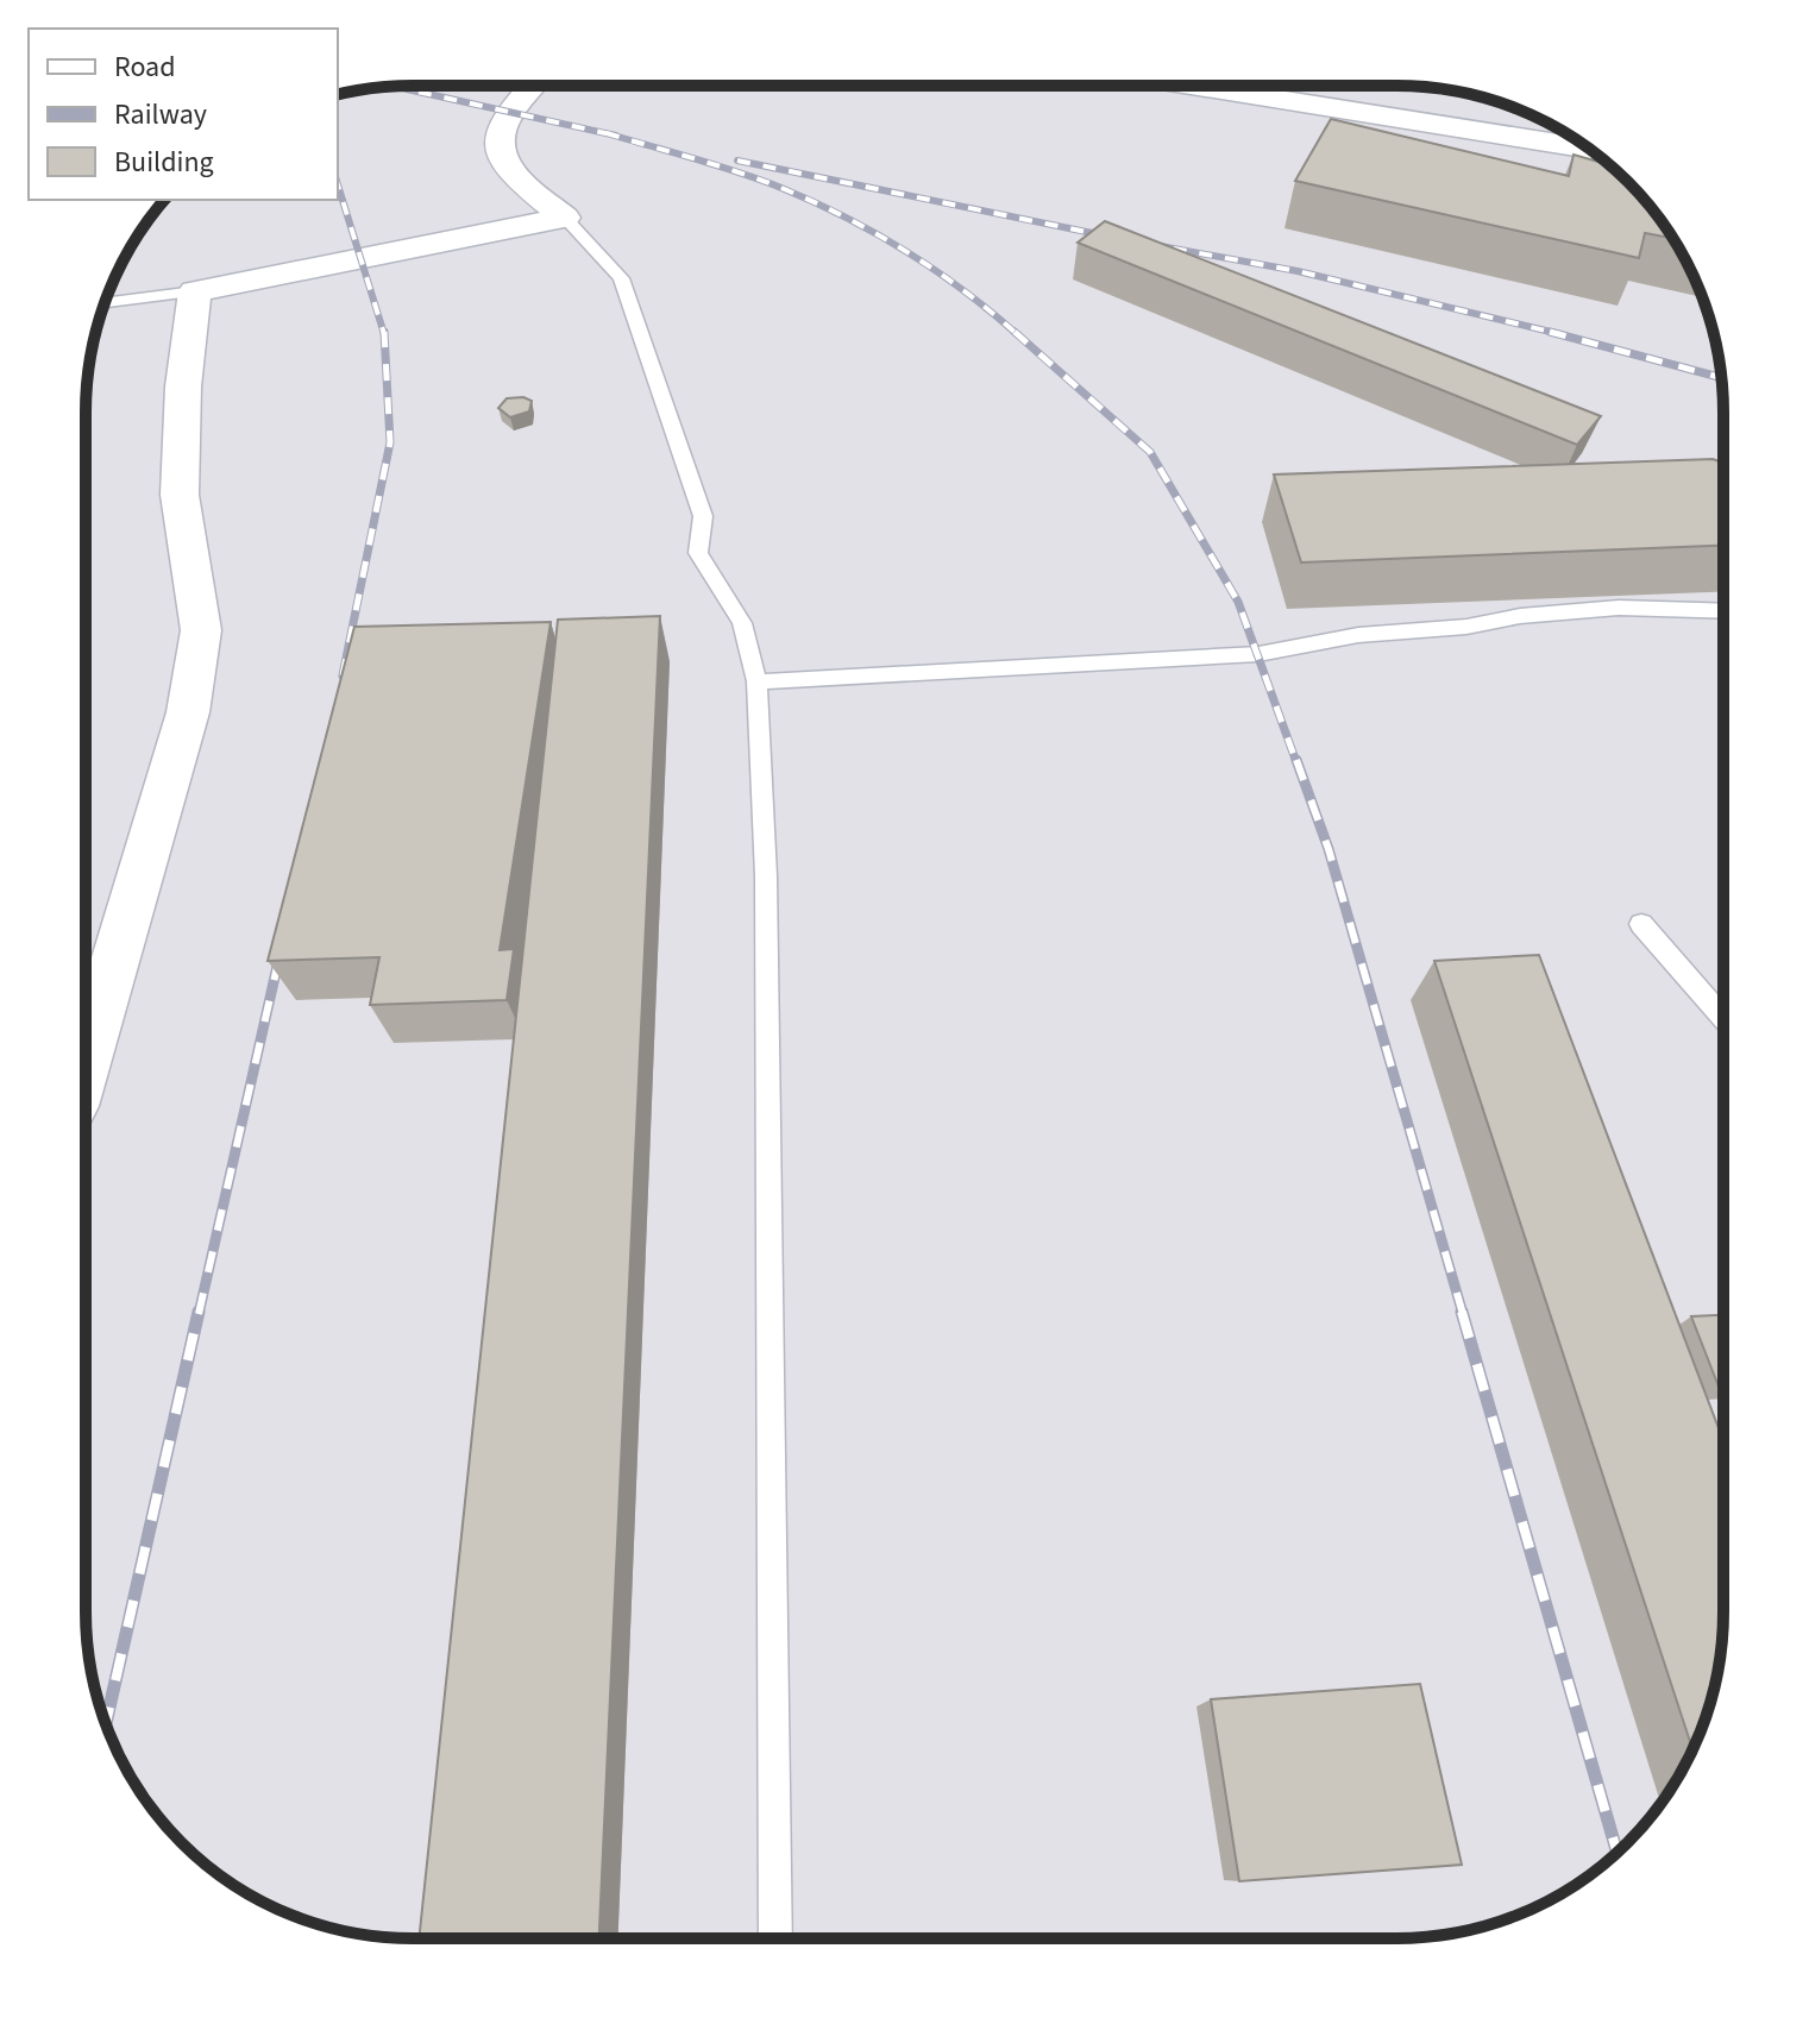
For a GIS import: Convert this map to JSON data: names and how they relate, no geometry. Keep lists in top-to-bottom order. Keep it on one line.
{"legend":["Road","Railway","Building"]}
